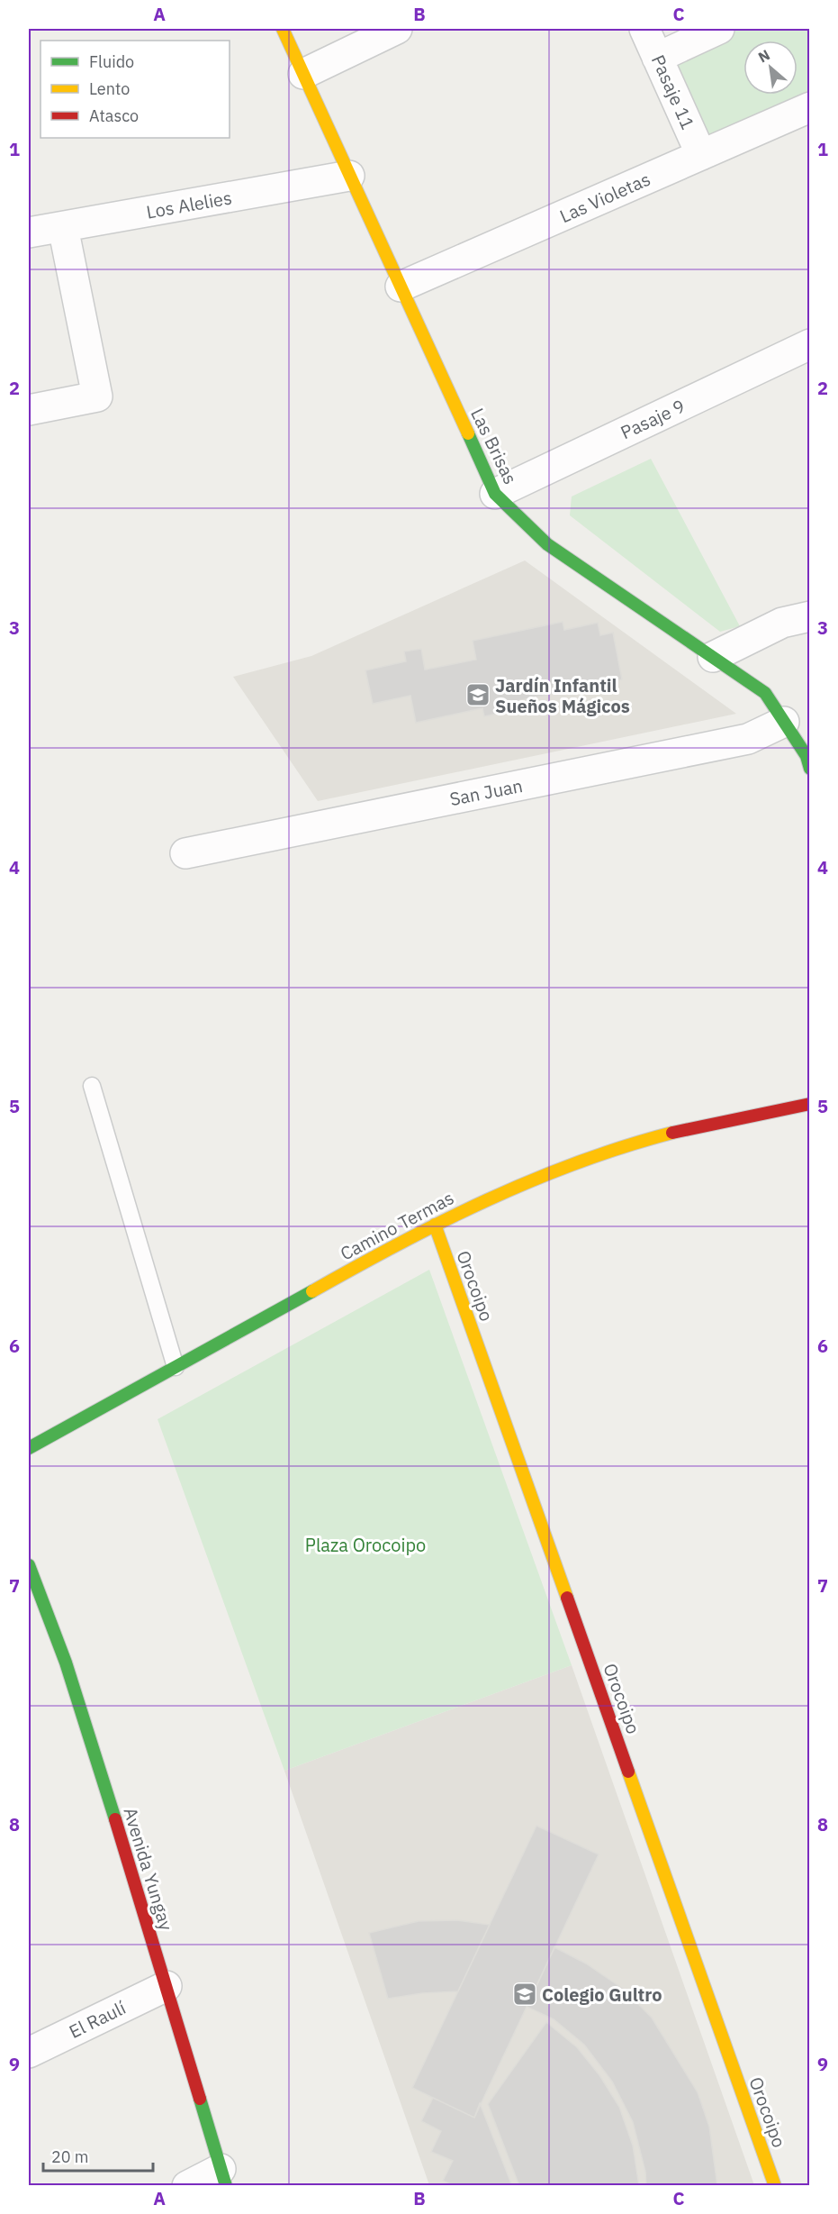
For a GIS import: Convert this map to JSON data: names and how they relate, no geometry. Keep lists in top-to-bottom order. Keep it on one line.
{"streets":{"street":["Pasaje 11","Las Violetas","Los Alelies","Pasaje 9","Las Brisas","San Juan","Camino Termas","Orocoipo","Avenida Yungay","El Raulí"]},"crossings":[["Pasaje 11","Las Violetas"],["Las Violetas","Las Brisas"],["Los Alelies","Las Brisas"],["Pasaje 9","Las Brisas"],["Las Brisas","San Juan"],["Camino Termas","Orocoipo"],["Avenida Yungay","El Raulí"]],"parks":["Plaza Orocoipo"],"places":{"school or university":["Jardín Infantil Sueños Mágicos","Colegio Gultro"]},"legend":["Fluido","Lento","Atasco"],"scale_bar":"20 m","north":"top left","grid":{"columns":["A","B","C"],"rows":["1","2","3","4","5","6","7","8","9"]}}
